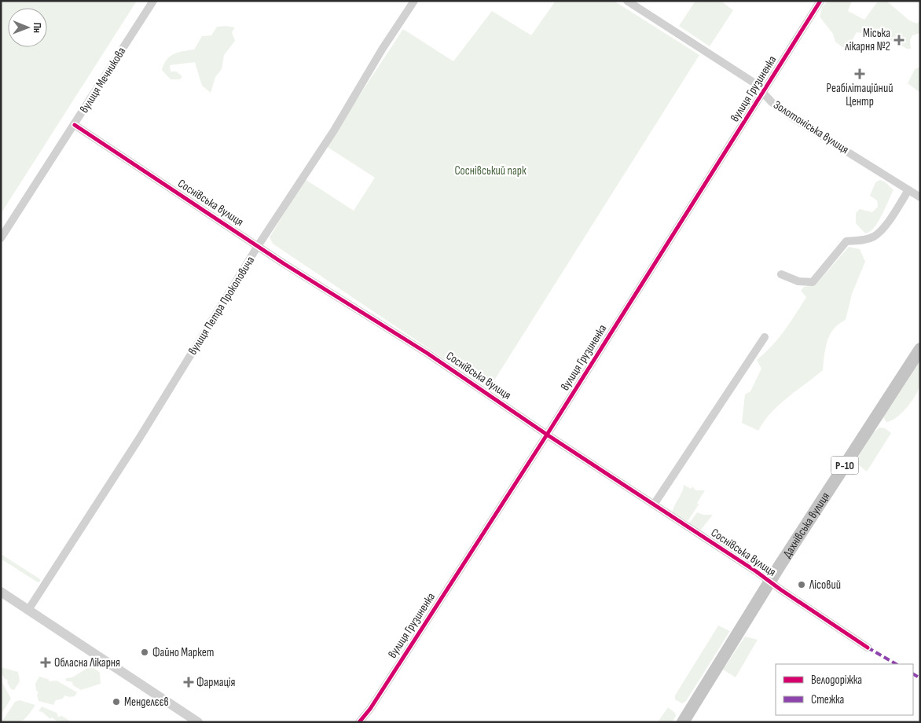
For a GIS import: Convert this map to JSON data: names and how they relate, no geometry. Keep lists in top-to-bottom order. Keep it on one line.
{"streets":{"main road":["Р-10","Дахнівська вулиця"],"street":["вулиця Мечникова","вулиця Грузиненка","Золотоніська вулиця","Соснівська вулиця","вулиця Петра Прокоповича"]},"crossings":[["вулиця Мечникова","Соснівська вулиця"],["вулиця Грузиненка","Золотоніська вулиця"],["вулиця Грузиненка","Соснівська вулиця"],["Соснівська вулиця","вулиця Петра Прокоповича"],["Соснівська вулиця","Дахнівська вулиця"]],"parks":["Соснівський парк"],"places":{"health":["Міська лікарня №2","Реабілітаційний Центр","Обласна Лікарня","Фармація"],"other":["Лісовий","Файно Маркет","Менделєєв"]},"legend":["Велодоріжка","Стежка"],"north":"right"}
